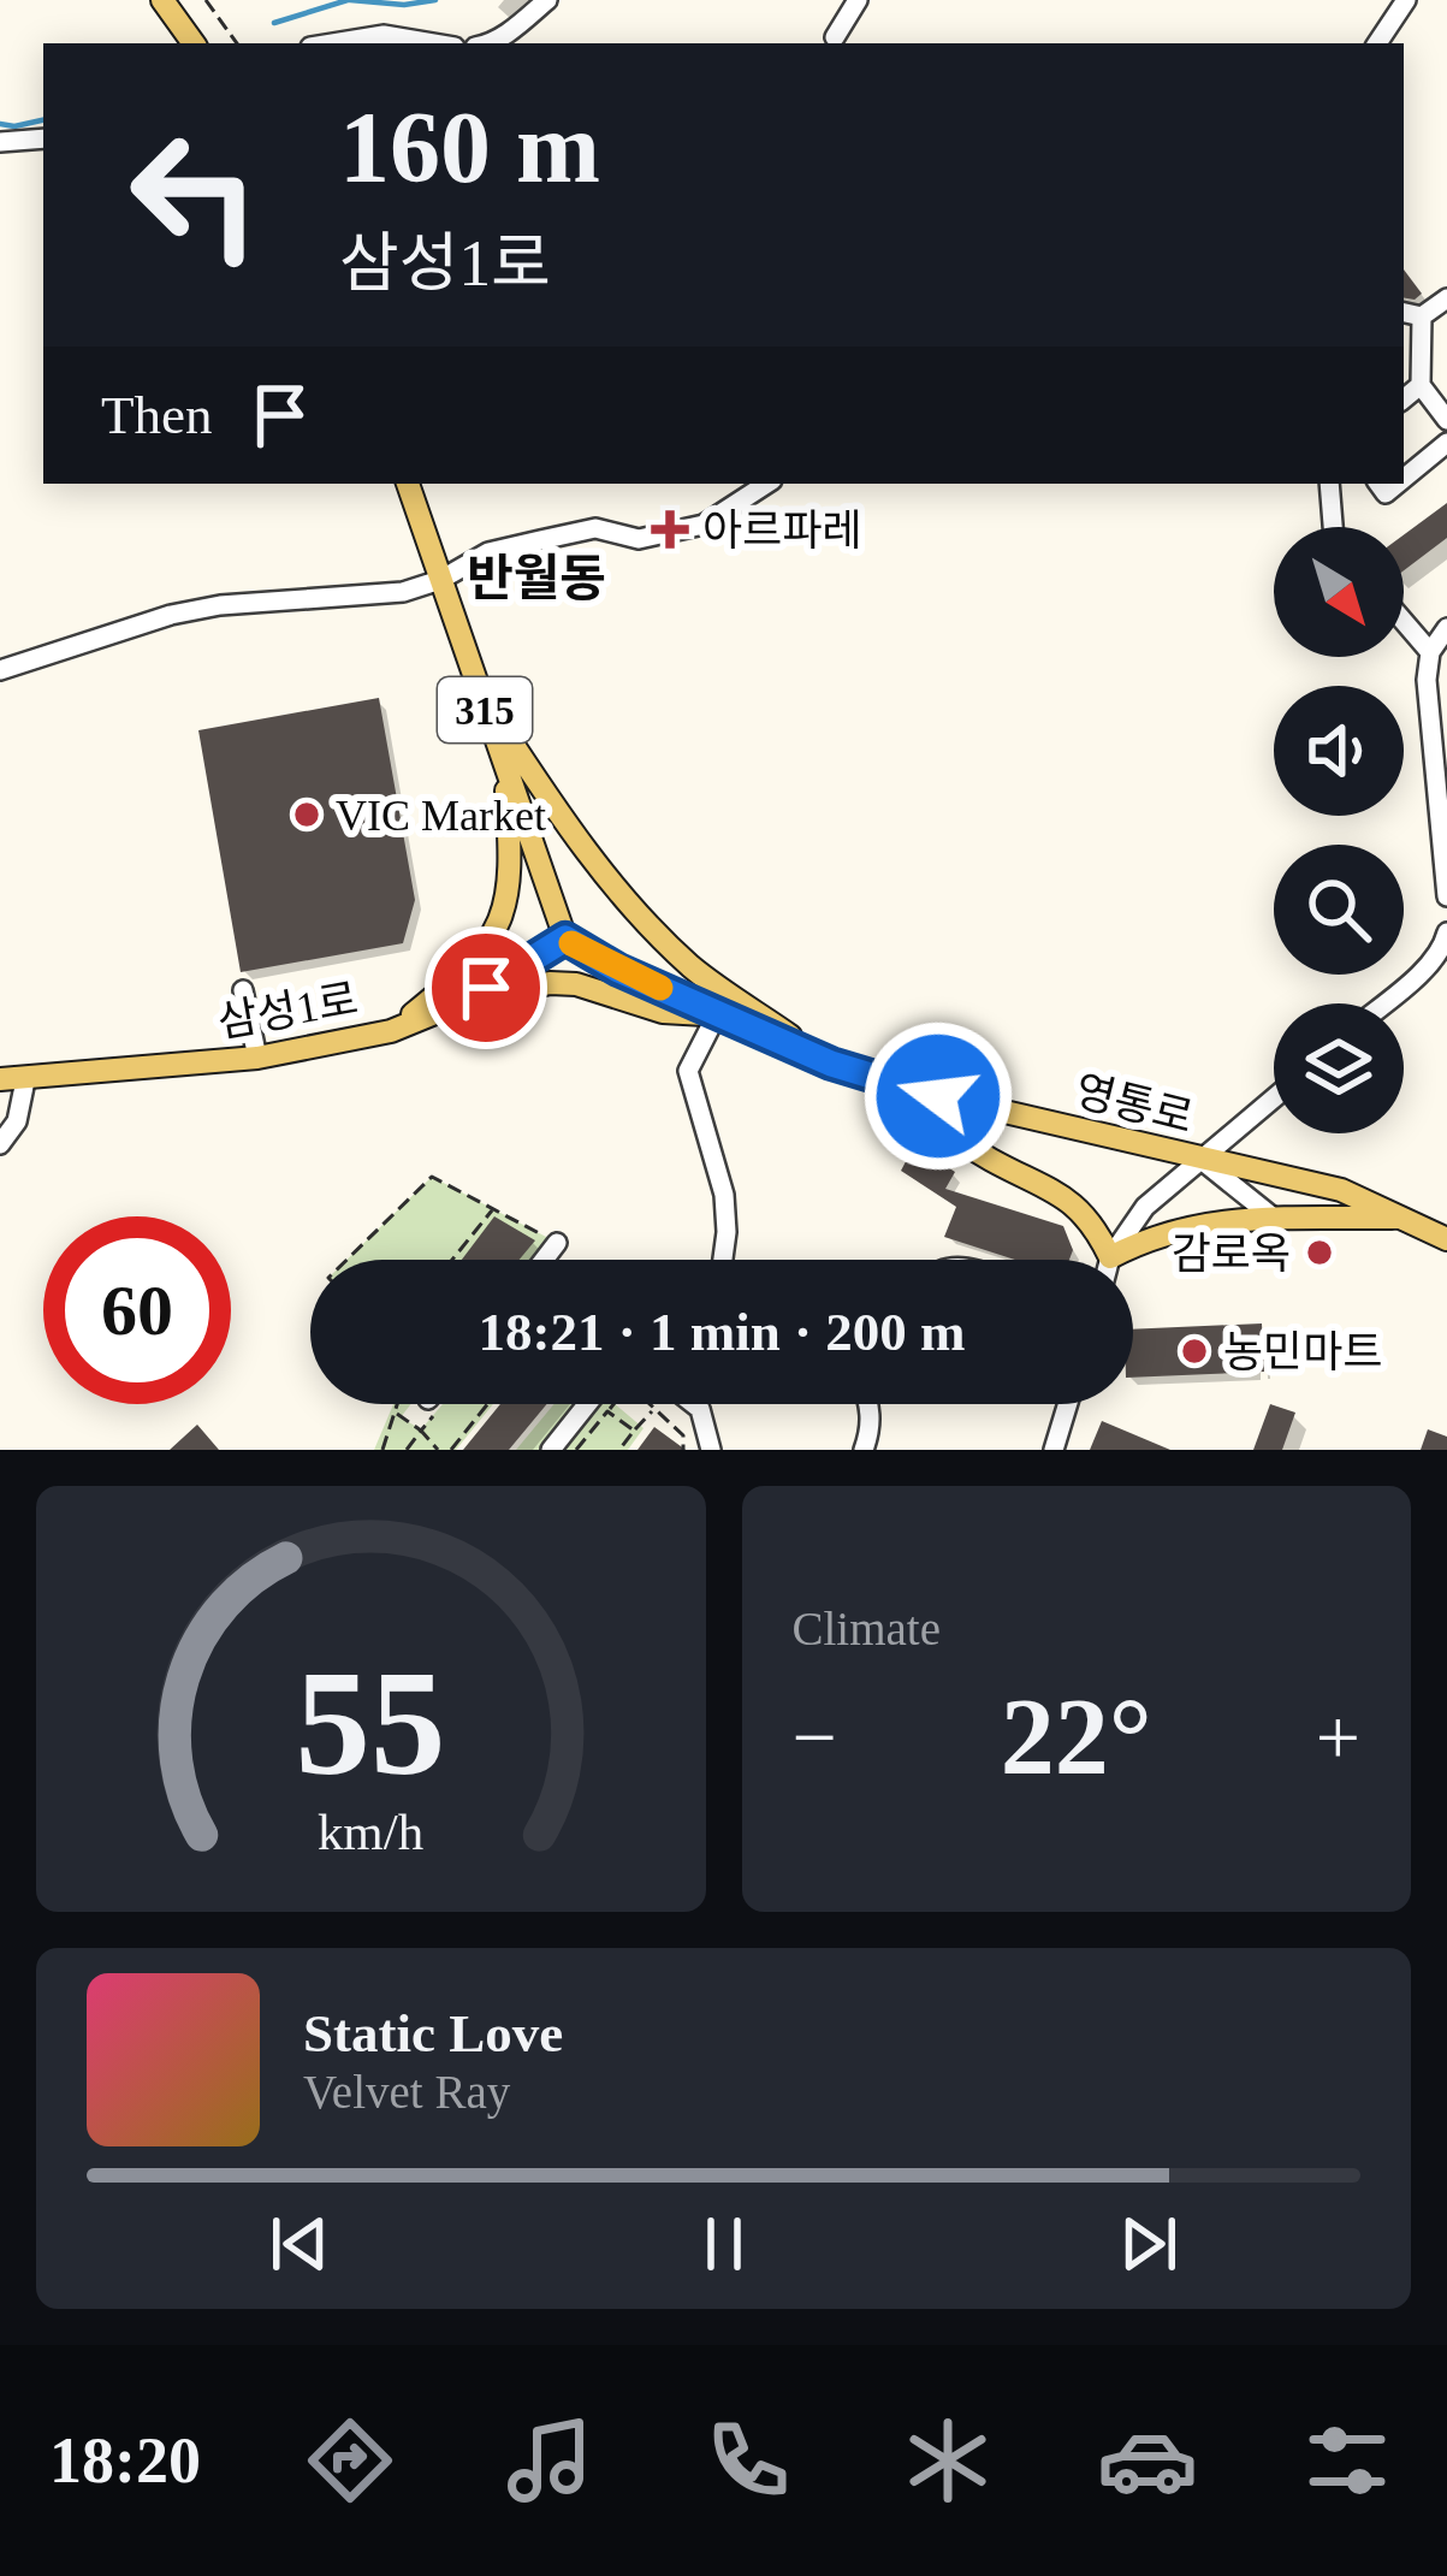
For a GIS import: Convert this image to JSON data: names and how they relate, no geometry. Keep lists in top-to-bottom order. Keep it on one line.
{"streets":{"main road":["315","삼성1로","영통로"]},"crossings":[["315","삼성1로"],["315","영통로"],["삼성1로","영통로"]],"districts":["반월동"],"places":{"health":["아르파레"],"other":["VIC Market","감로옥","농민마트"]},"north":"bottom right","page":{"turn":["160 m","삼성1로"],"then":"Then","limit":"60","trip":"18:21 · 1 min · 200 m","tile":"Climate","heat":["−","22°","+"],"song":["Static Love","Velvet Ray"],"tabs":"18:20","gauge":["55","km/h"]}}
